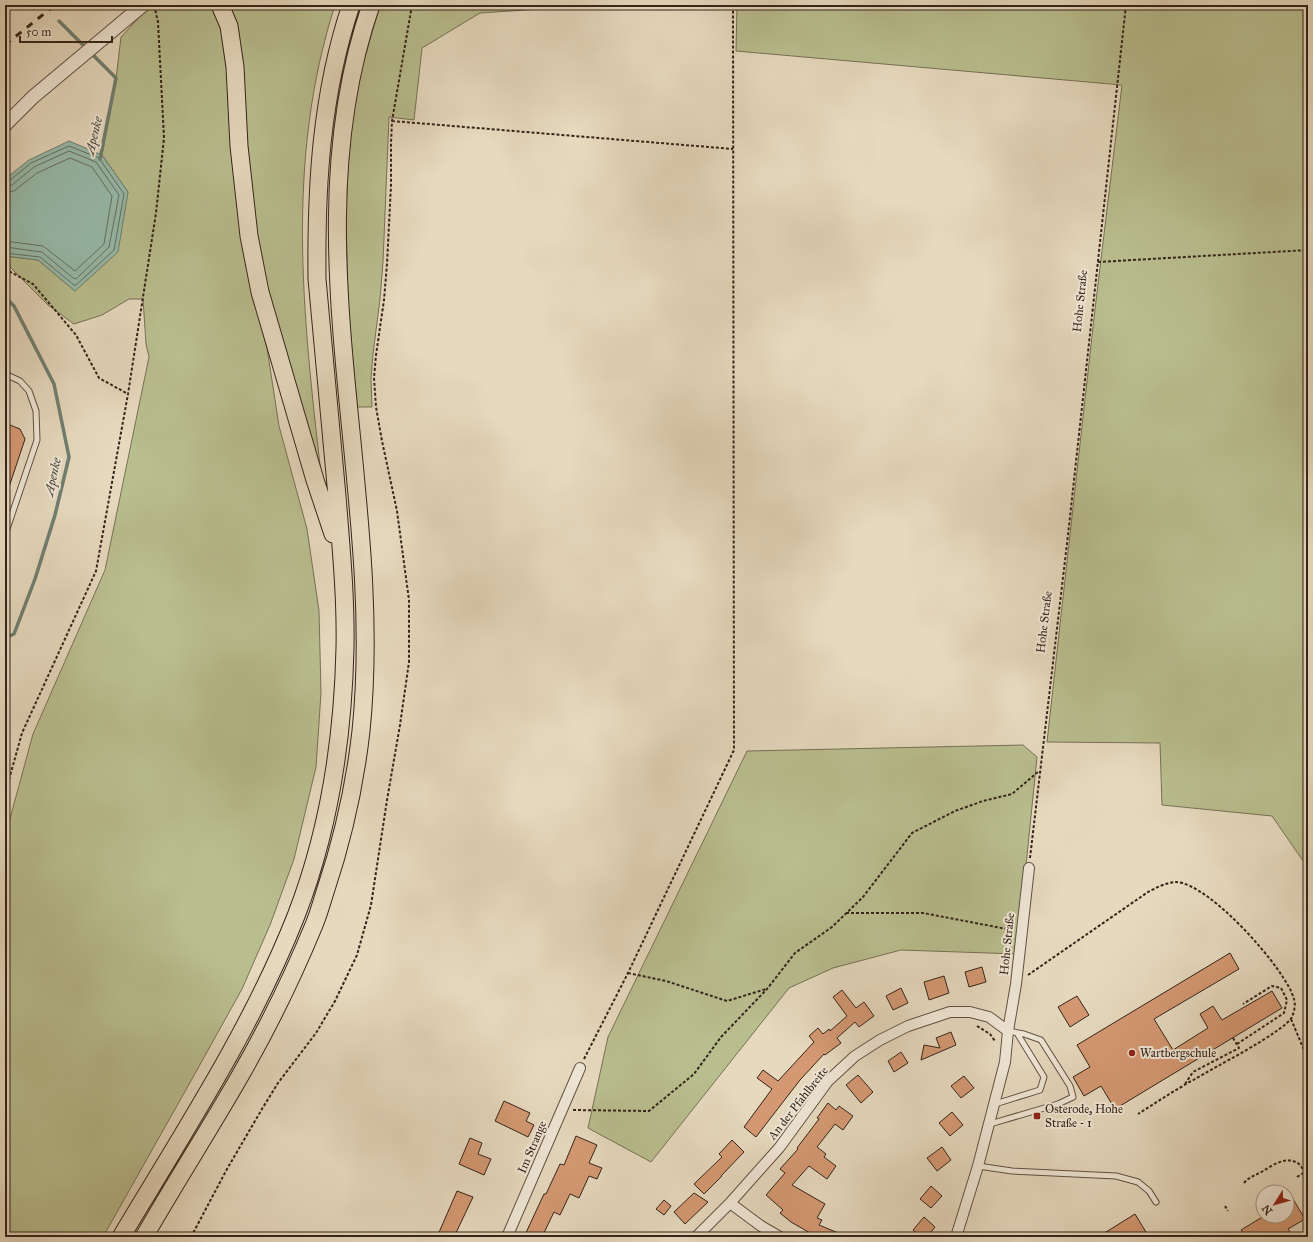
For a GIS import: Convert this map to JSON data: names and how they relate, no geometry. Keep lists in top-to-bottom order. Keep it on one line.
{"streets":{"street":["Hohe Straße","An der Pfahlbreite","Im Strange"]},"crossings":[["Hohe Straße","An der Pfahlbreite"]],"water":["Apenke"],"places":{"other":["Wartbergschule"],"transit":["Osterode, Hohe Straße - 1"]},"scale_bar":"50 m","north":"bottom left"}
